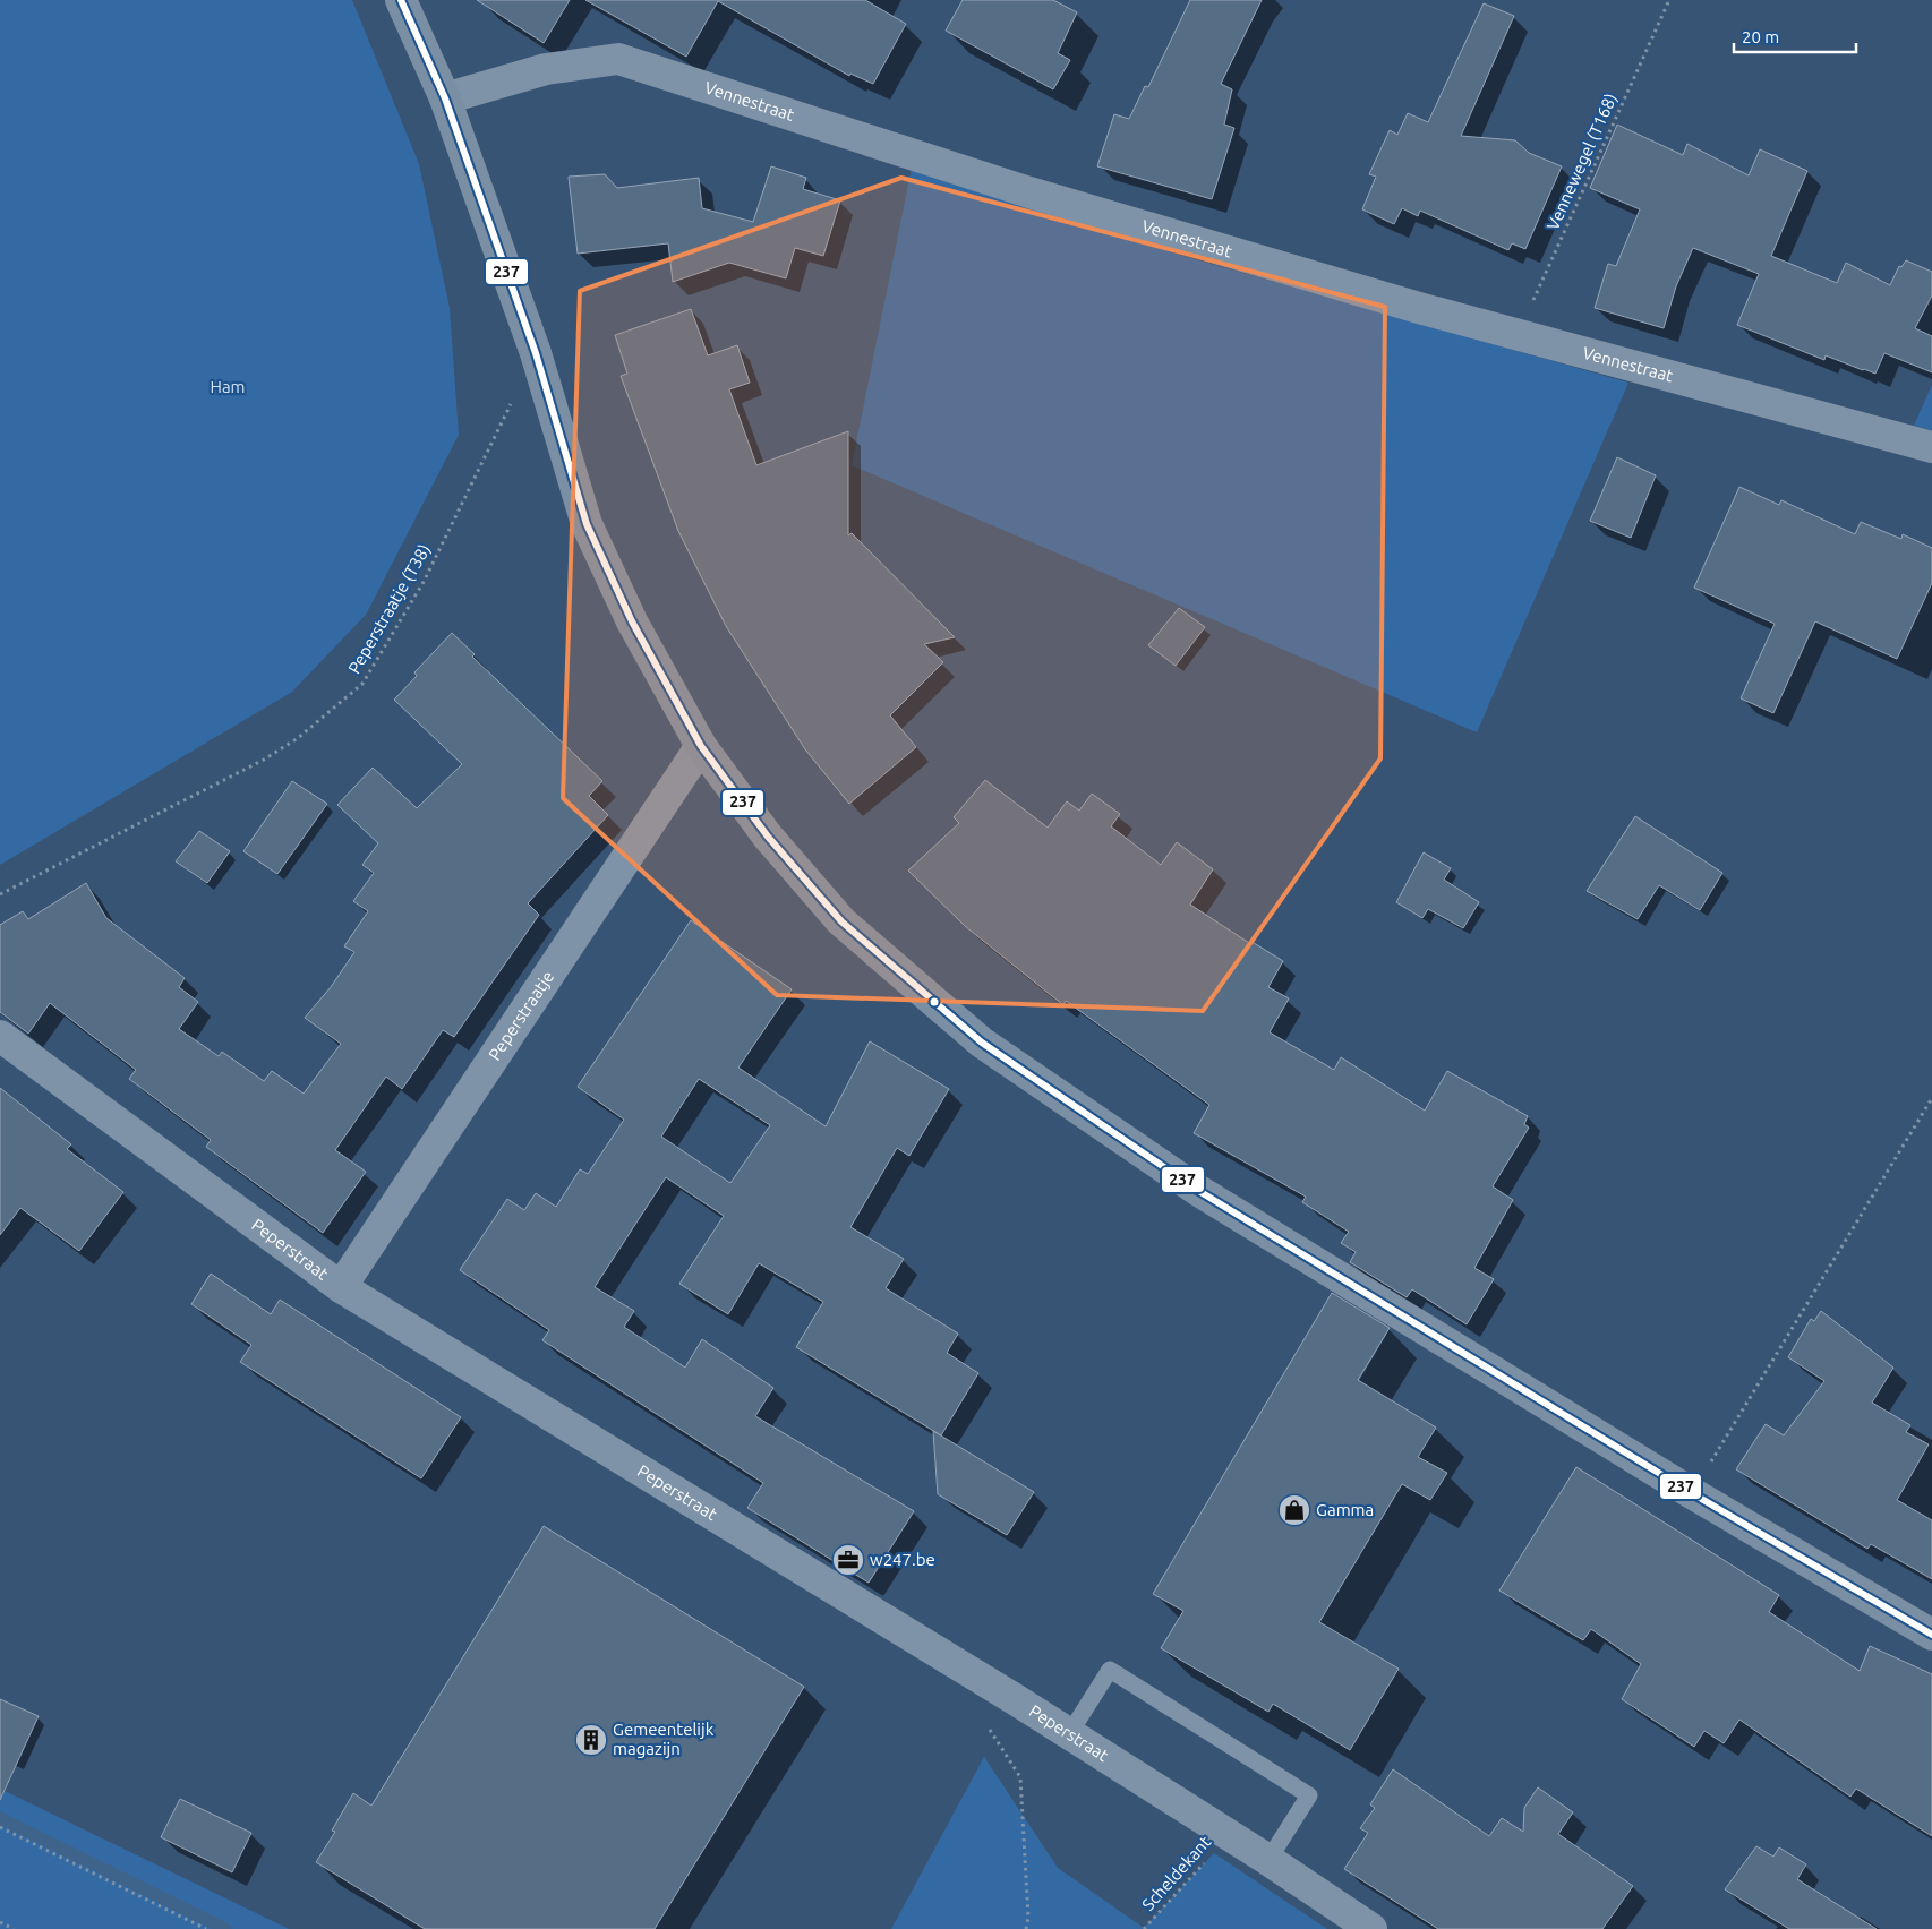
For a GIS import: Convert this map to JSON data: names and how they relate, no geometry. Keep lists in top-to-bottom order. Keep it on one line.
{"streets":{"street":["Vennestraat","Peperstraatje","Peperstraat"],"path":["Vennewegel (T168)","Peperstraatje (T38)","Scheldekant"]},"crossings":[["Vennestraat","Vennewegel (T168)"],["Peperstraatje","Peperstraat"],["Peperstraat","Scheldekant"]],"parks":["Ham"],"places":{"shop":["Gamma"],"office":["w247.be"],"building":["Gemeentelijk magazijn"]},"lines":["transit line 237"],"scale_bar":"20 m"}
